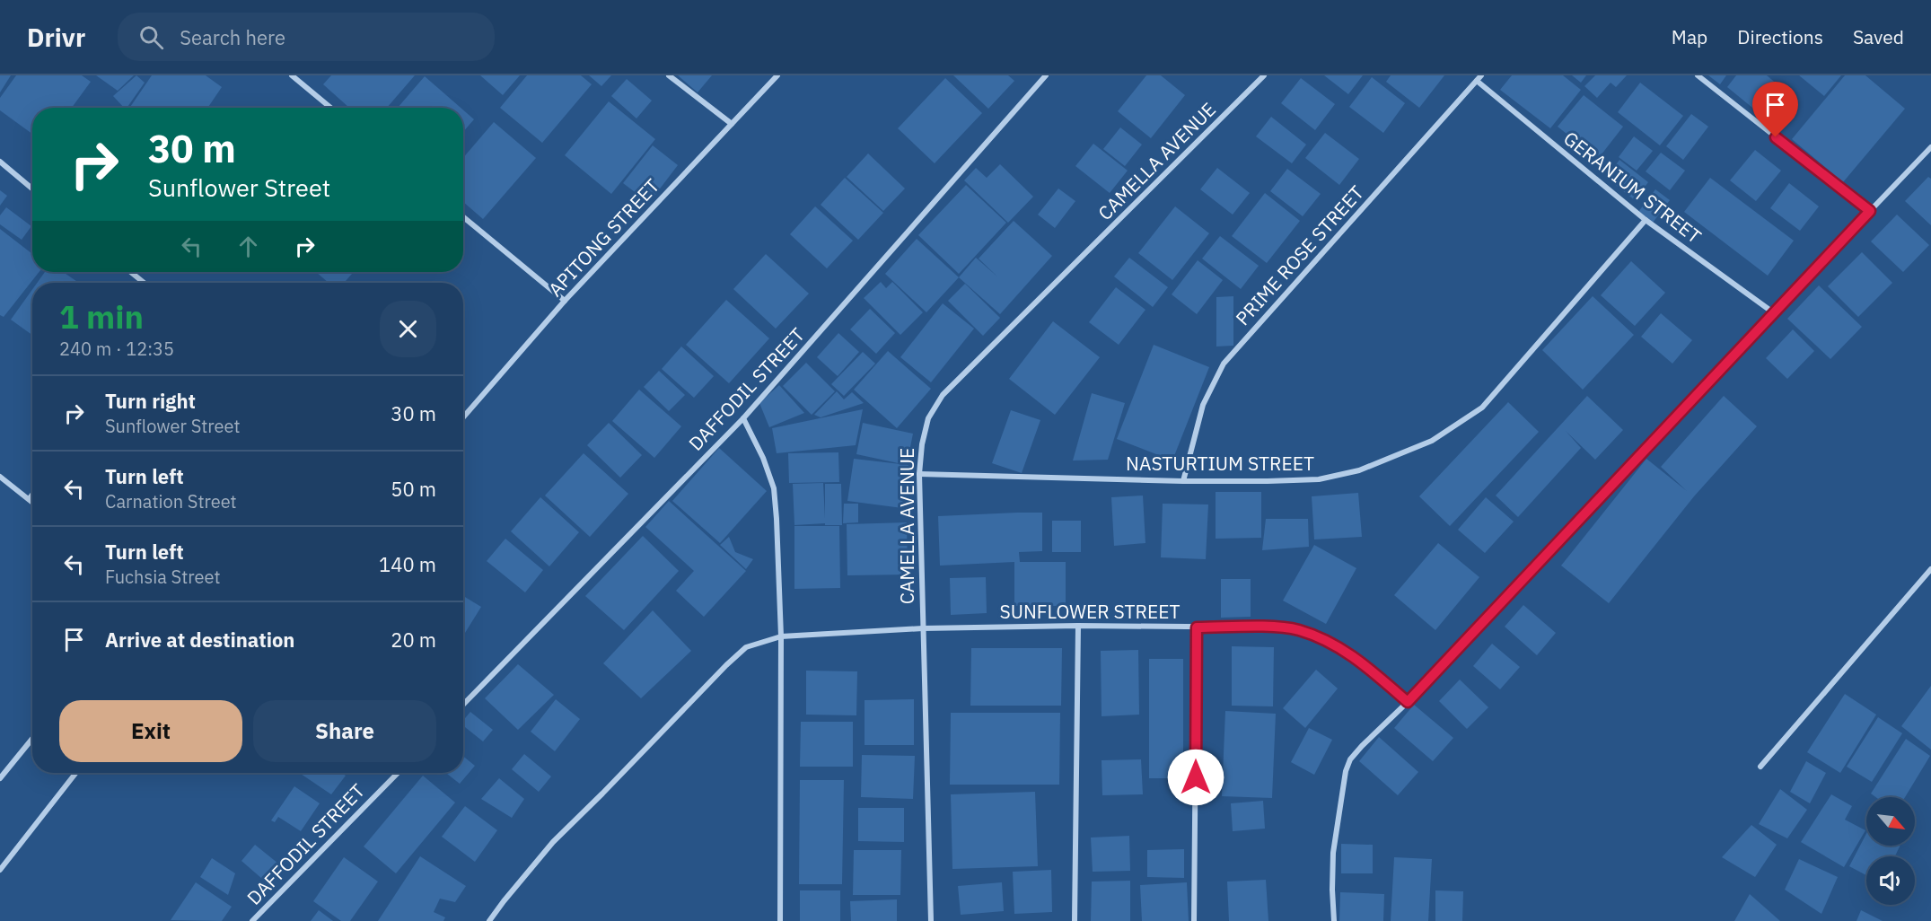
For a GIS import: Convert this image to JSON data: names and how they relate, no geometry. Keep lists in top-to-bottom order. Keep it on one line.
{"streets":{"street":["CAMELLA AVENUE","GERANIUM STREET","APITONG STREET","PRIME ROSE STREET","DAFFODIL STREET","NASTURTIUM STREET","SUNFLOWER STREET"]},"crossings":[["CAMELLA AVENUE","NASTURTIUM STREET"],["CAMELLA AVENUE","SUNFLOWER STREET"],["GERANIUM STREET","PRIME ROSE STREET"],["GERANIUM STREET","NASTURTIUM STREET"],["PRIME ROSE STREET","NASTURTIUM STREET"]],"north":"bottom right","page":{"header":"Drivr","search":"Search here","nav":["Map","Directions","Saved"],"turn":["30 m","Sunflower Street"],"heading":["1 min","240 m · 12:35"],"list":[{"name":"Turn right","note":"Sunflower Street","value":"30 m"},{"name":"Turn left","note":"Carnation Street","value":"50 m"},{"name":"Turn left","note":"Fuchsia Street","value":"140 m"},{"name":"Arrive at destination","value":"20 m"}],"buttons":["Exit","Share"]}}
